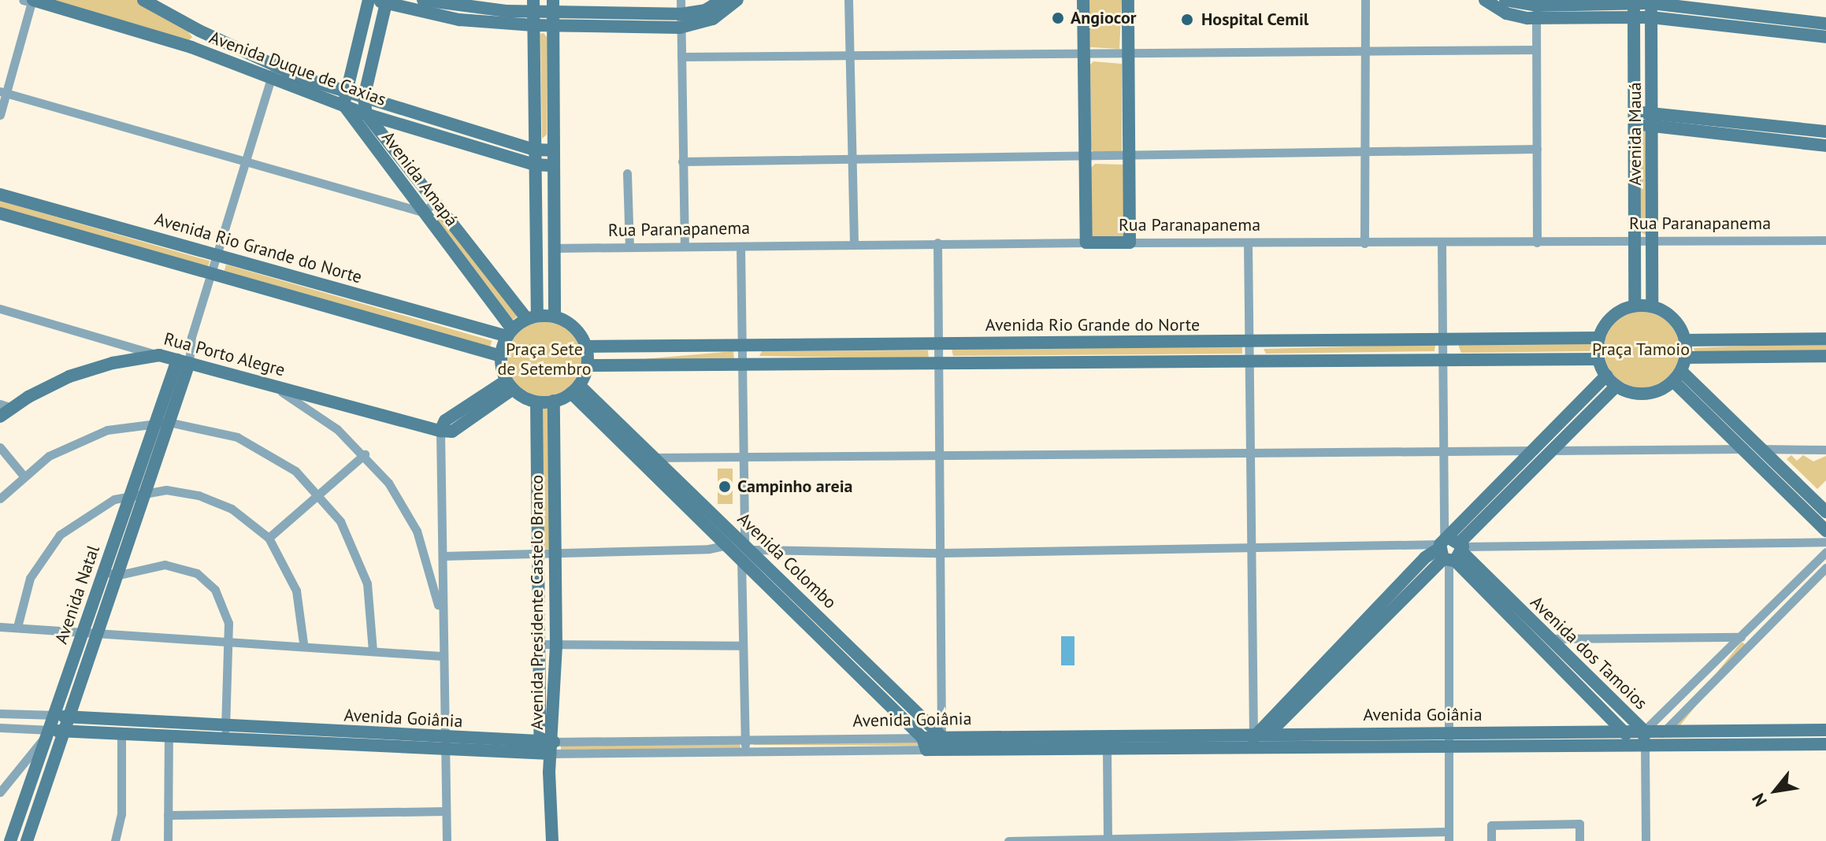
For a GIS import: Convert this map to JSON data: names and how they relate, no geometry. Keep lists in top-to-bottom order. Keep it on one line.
{"streets":{"street":["Avenida Duque de Caxias","Avenida Mauá","Avenida Amapá","Rua Paranapanema","Avenida Rio Grande do Norte","Rua Porto Alegre","Avenida Colombo","Avenida Natal","Avenida Presidente Castelo Branco","Avenida dos Tamoios","Avenida Goiânia"]},"crossings":[["Avenida Duque de Caxias","Avenida Amapá"],["Avenida Mauá","Rua Paranapanema"],["Avenida Mauá","Avenida Rio Grande do Norte"],["Avenida Amapá","Avenida Rio Grande do Norte"],["Avenida Amapá","Avenida Colombo"],["Avenida Amapá","Avenida Presidente Castelo Branco"],["Avenida Rio Grande do Norte","Avenida Colombo"],["Avenida Rio Grande do Norte","Avenida Presidente Castelo Branco"],["Rua Porto Alegre","Avenida Natal"],["Avenida Colombo","Avenida Presidente Castelo Branco"],["Avenida Colombo","Avenida Goiânia"],["Avenida Natal","Avenida Goiânia"],["Avenida Presidente Castelo Branco","Avenida Goiânia"],["Avenida dos Tamoios","Avenida Goiânia"]],"parks":["Praça Sete de Setembro","Praça Tamoio"],"places":["Angiocor","Hospital Cemil","Campinho areia"],"north":"bottom left"}
